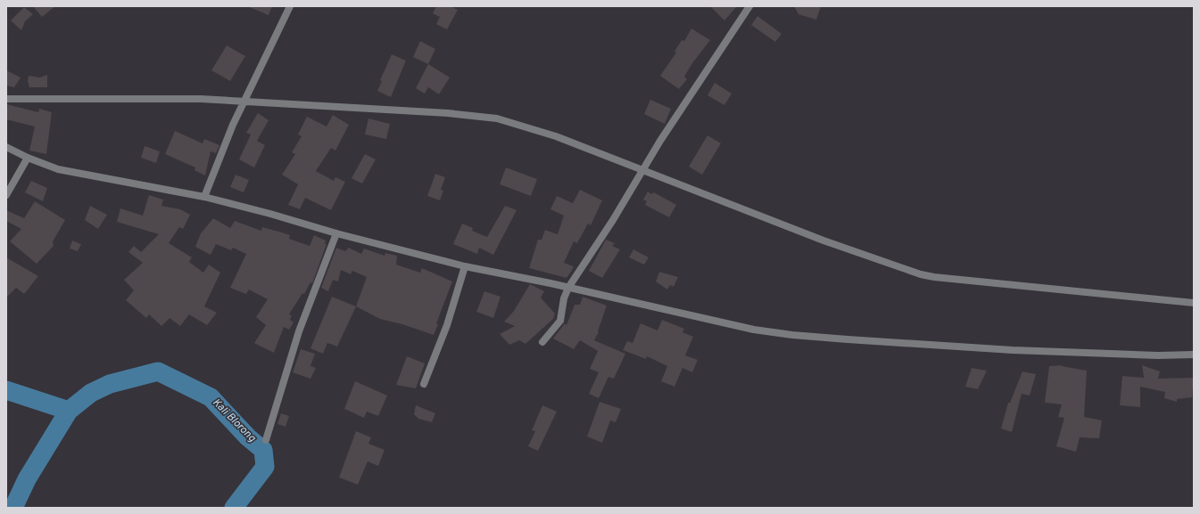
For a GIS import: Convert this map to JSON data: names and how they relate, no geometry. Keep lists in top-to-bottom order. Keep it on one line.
{"water":["Kali Blorong"]}
